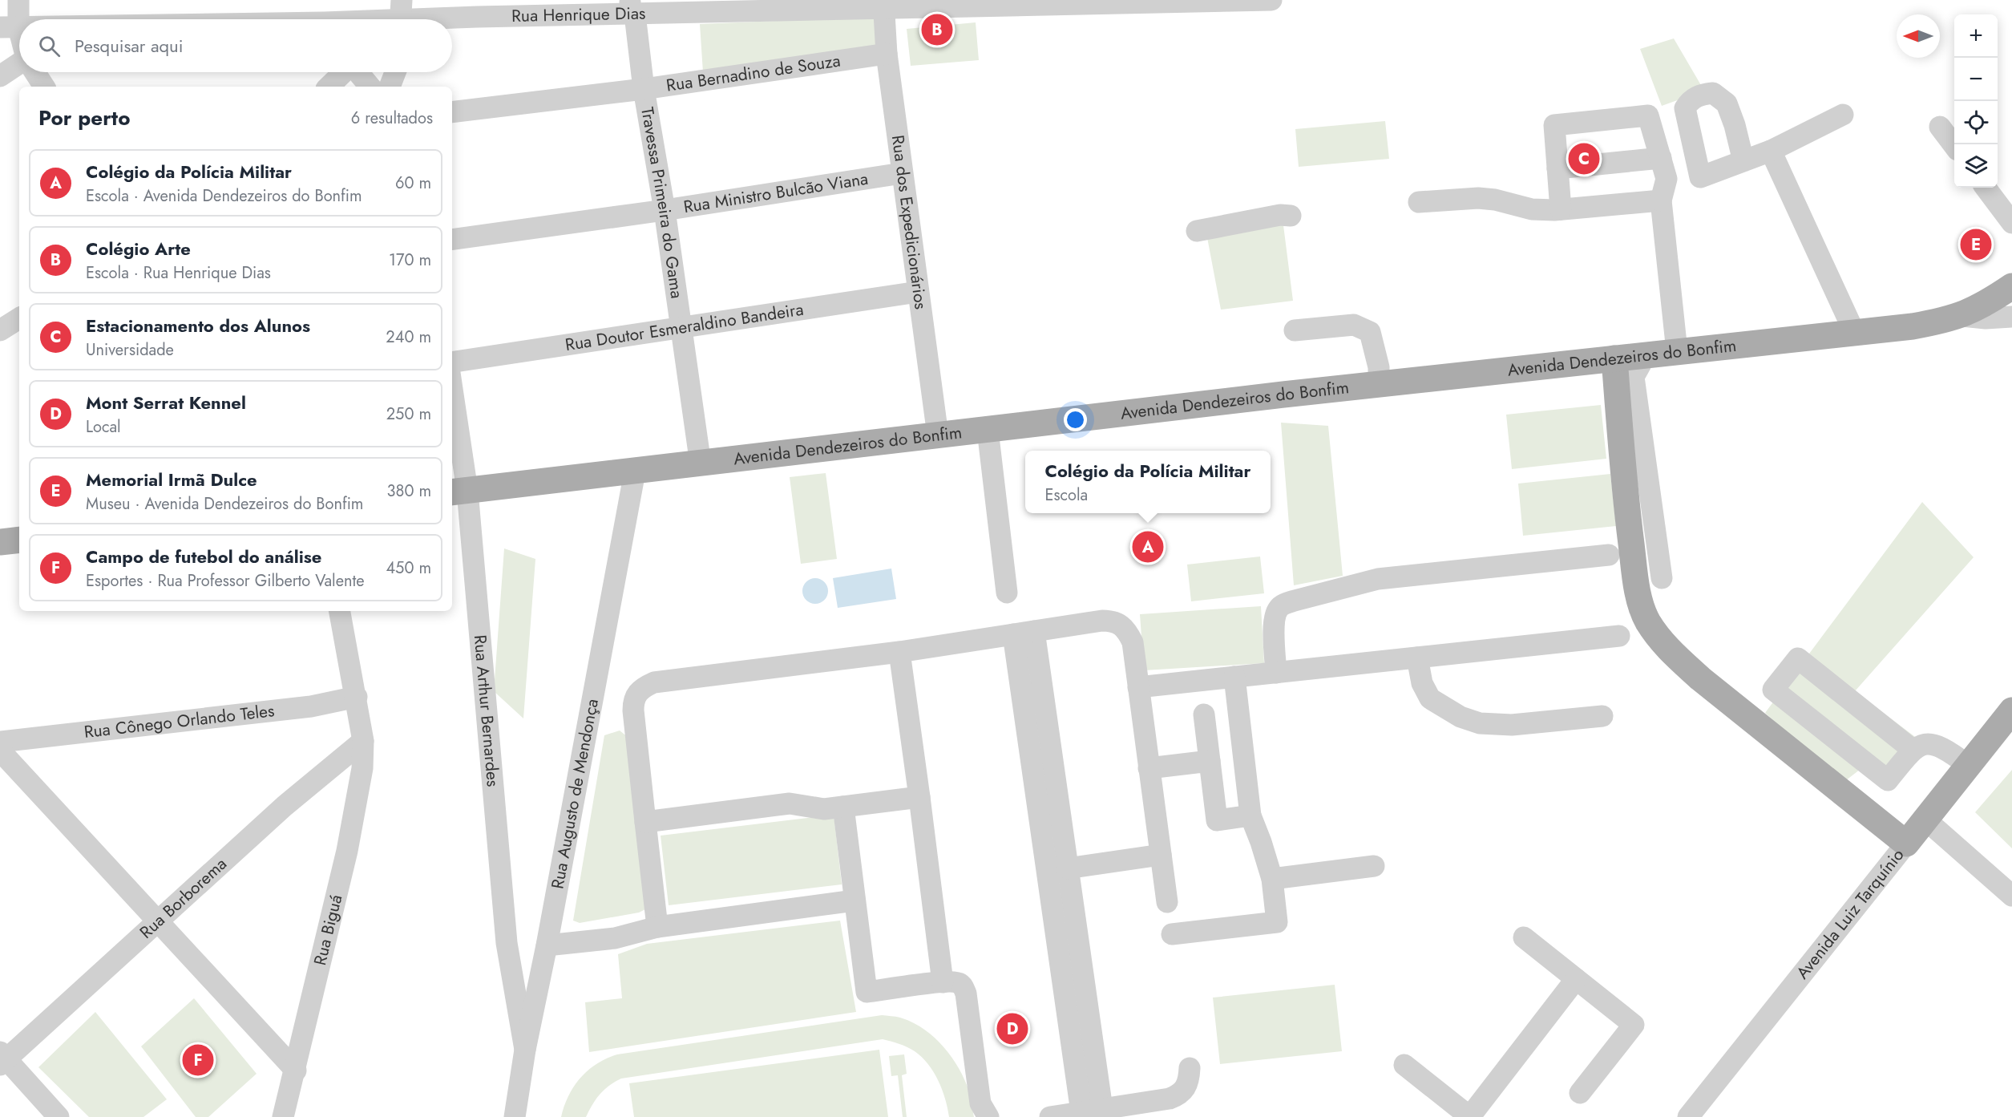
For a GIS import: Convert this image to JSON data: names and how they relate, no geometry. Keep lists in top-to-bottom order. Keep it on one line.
{"streets":{"main road":["Avenida Dendezeiros do Bonfim","Avenida Luiz Tarquínio"],"street":["Rua Henrique Dias","Rua Bernadino de Souza","Rua Ministro Bulcão Viana","Travessa Primeira do Gama","Rua dos Expedicionários","Rua Doutor Esmeraldino Bandeira","Rua Arthur Bernardes","Rua Cônego Orlando Teles","Rua Augusto de Mendonça","Rua Borborema","Rua Biguá"]},"crossings":[["Rua Henrique Dias","Travessa Primeira do Gama"],["Rua Henrique Dias","Rua dos Expedicionários"],["Rua Bernadino de Souza","Travessa Primeira do Gama"],["Rua Bernadino de Souza","Rua dos Expedicionários"],["Rua Ministro Bulcão Viana","Travessa Primeira do Gama"],["Rua Ministro Bulcão Viana","Rua dos Expedicionários"],["Travessa Primeira do Gama","Rua Doutor Esmeraldino Bandeira"],["Travessa Primeira do Gama","Avenida Dendezeiros do Bonfim"],["Rua dos Expedicionários","Rua Doutor Esmeraldino Bandeira"],["Rua dos Expedicionários","Avenida Dendezeiros do Bonfim"],["Avenida Dendezeiros do Bonfim","Rua Arthur Bernardes"],["Avenida Dendezeiros do Bonfim","Rua Augusto de Mendonça"],["Rua Arthur Bernardes","Rua Augusto de Mendonça"],["Rua Cônego Orlando Teles","Rua Biguá"],["Rua Borborema","Rua Biguá"]],"north":"left","page":{"pins":["B","C","E","A","D","F"],"map_buttons":["+","−"],"search":"Pesquisar aqui","heading":["Por perto","6 resultados"],"list":[{"mark":"A","name":"Colégio da Polícia Militar","note":"Escola · Avenida Dendezeiros do Bonfim","value":"60 m"},{"mark":"B","name":"Colégio Arte","note":"Escola · Rua Henrique Dias","value":"170 m"},{"mark":"C","name":"Estacionamento dos Alunos","note":"Universidade","value":"240 m"},{"mark":"D","name":"Mont Serrat Kennel","note":"Local","value":"250 m"},{"mark":"E","name":"Memorial Irmã Dulce","note":"Museu · Avenida Dendezeiros do Bonfim","value":"380 m"},{"mark":"F","name":"Campo de futebol do análise","note":"Esportes · Rua Professor Gilberto Valente","value":"450 m"}],"popup":["Colégio da Polícia Militar","Escola"]}}
